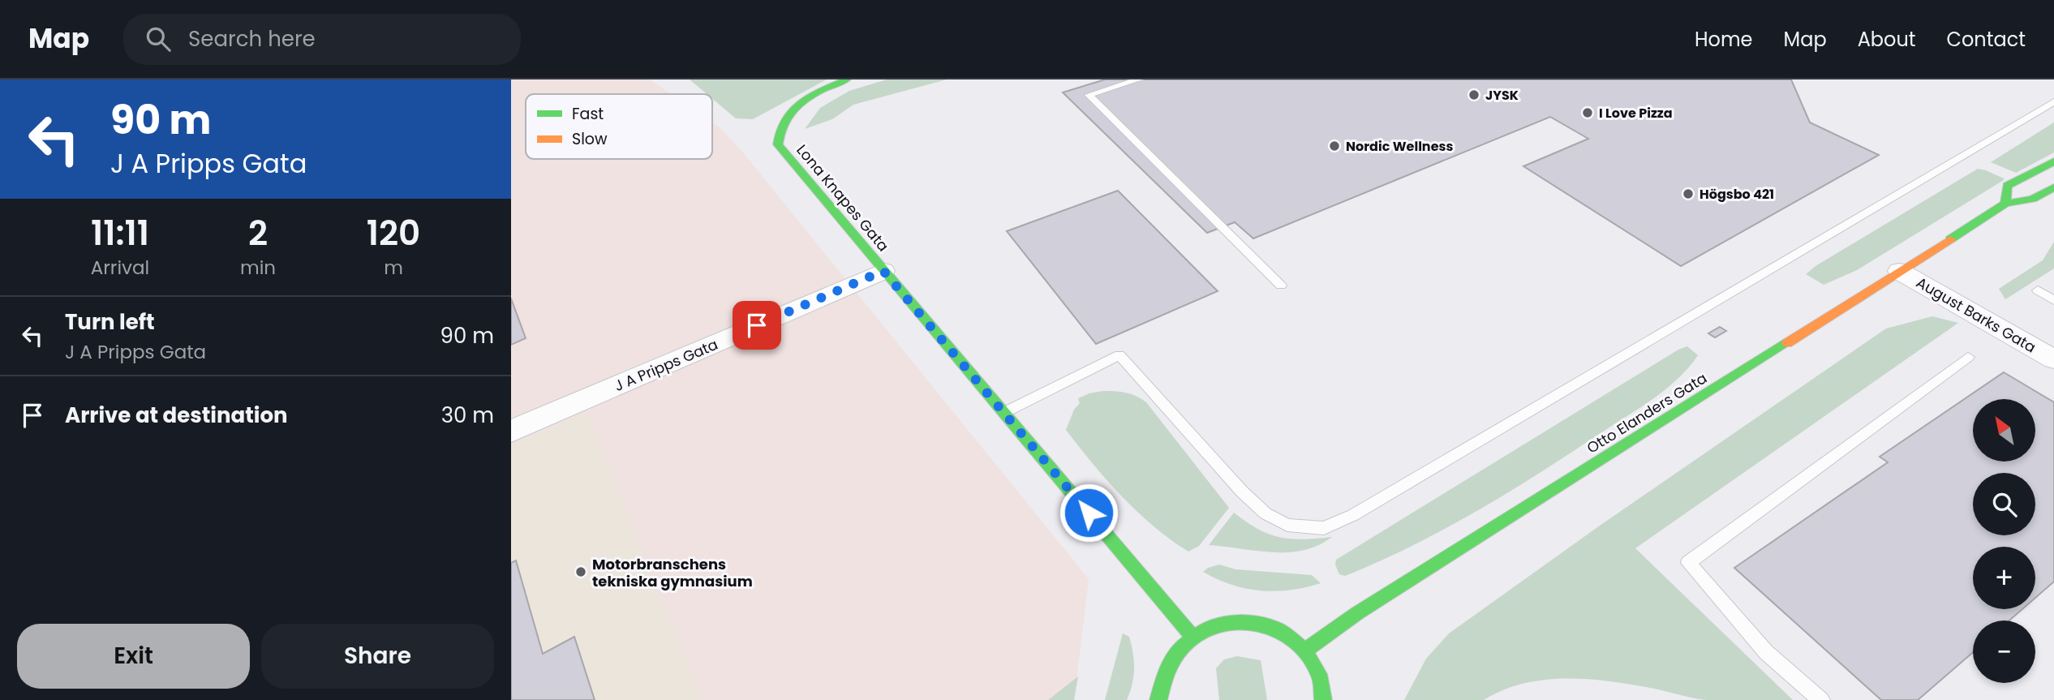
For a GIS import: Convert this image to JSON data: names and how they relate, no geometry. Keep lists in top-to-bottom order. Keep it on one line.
{"streets":{"street":["Lona Knapes Gata","August Barks Gata","J A Pripps Gata","Otto Elanders Gata"]},"crossings":[["Lona Knapes Gata","J A Pripps Gata"],["August Barks Gata","Otto Elanders Gata"]],"places":["JYSK","I Love Pizza","Nordic Wellness","Högsbo 421","Motorbranschens tekniska gymnasium"],"legend":["Fast","Slow"],"north":"top left","page":{"header":"Map","search":"Search here","nav":["Home","Map","About","Contact"],"turn":["90 m","J A Pripps Gata"],"eta":["11:11","Arrival","2","min","120","m"],"list":[{"name":"Turn left","note":"J A Pripps Gata","value":"90 m"},{"name":"Arrive at destination","value":"30 m"}],"map_buttons":["+","−"],"buttons":["Exit","Share"]}}
